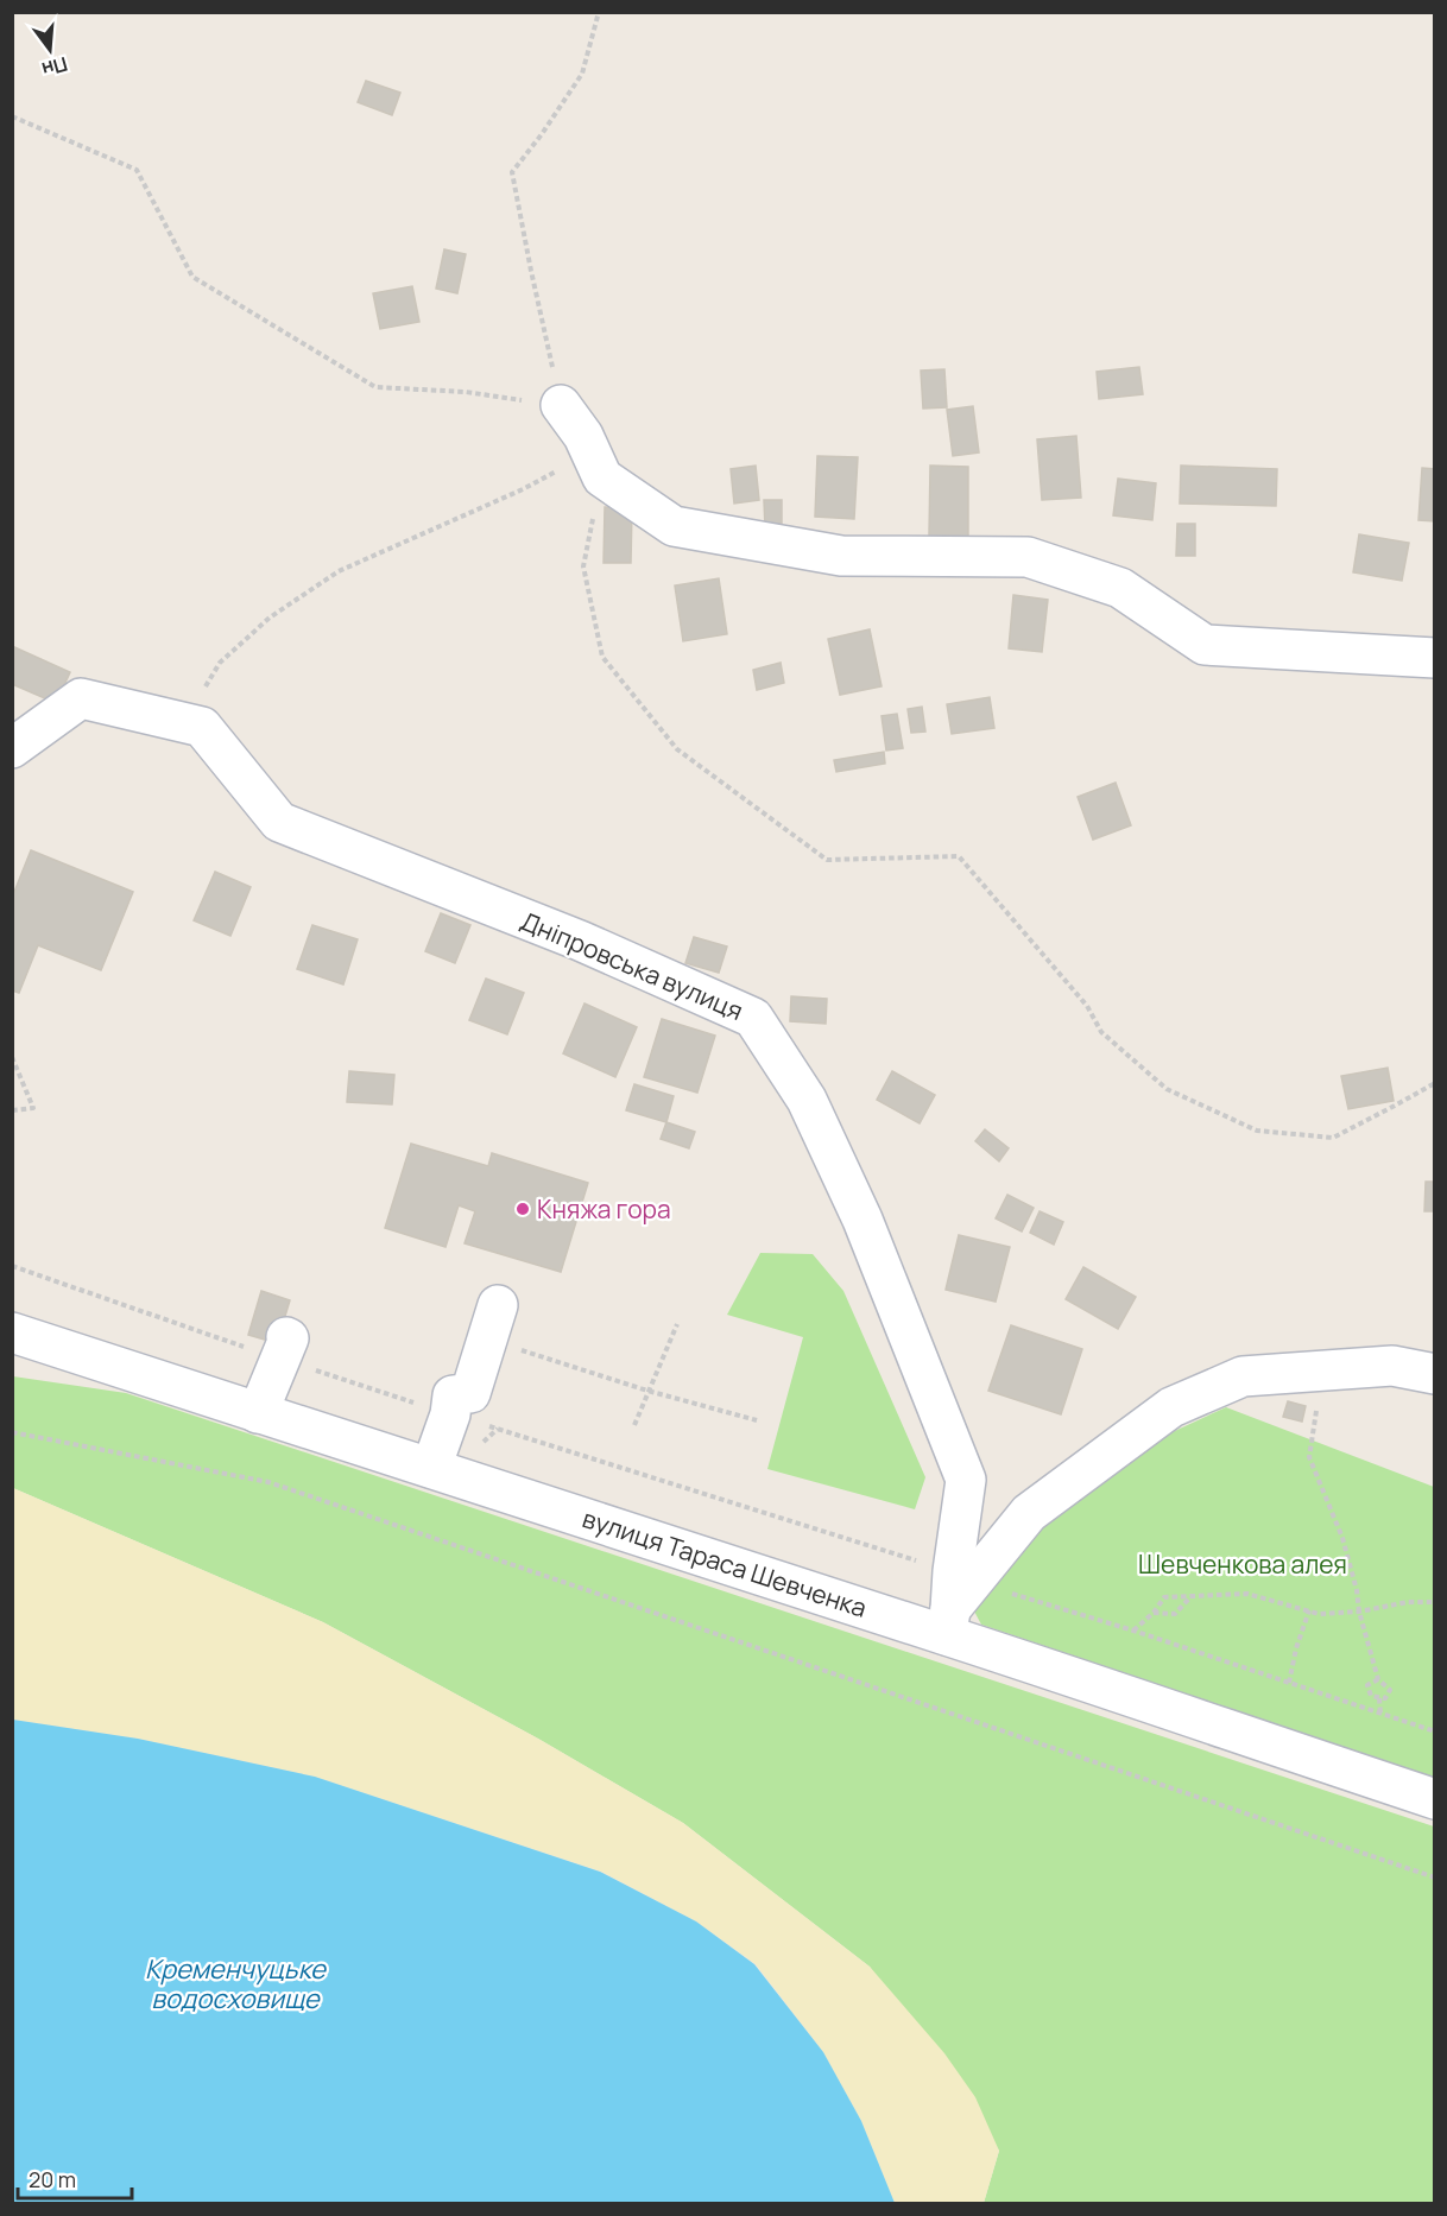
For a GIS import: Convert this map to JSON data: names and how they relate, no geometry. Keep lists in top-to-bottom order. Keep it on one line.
{"streets":{"street":["Дніпровська вулиця","вулиця Тараса Шевченка"]},"crossings":[["Дніпровська вулиця","вулиця Тараса Шевченка"]],"water":["Кременчуцьке водосховище"],"parks":["Шевченкова алея"],"places":["Княжа гора"],"scale_bar":"20 m","north":"bottom"}
